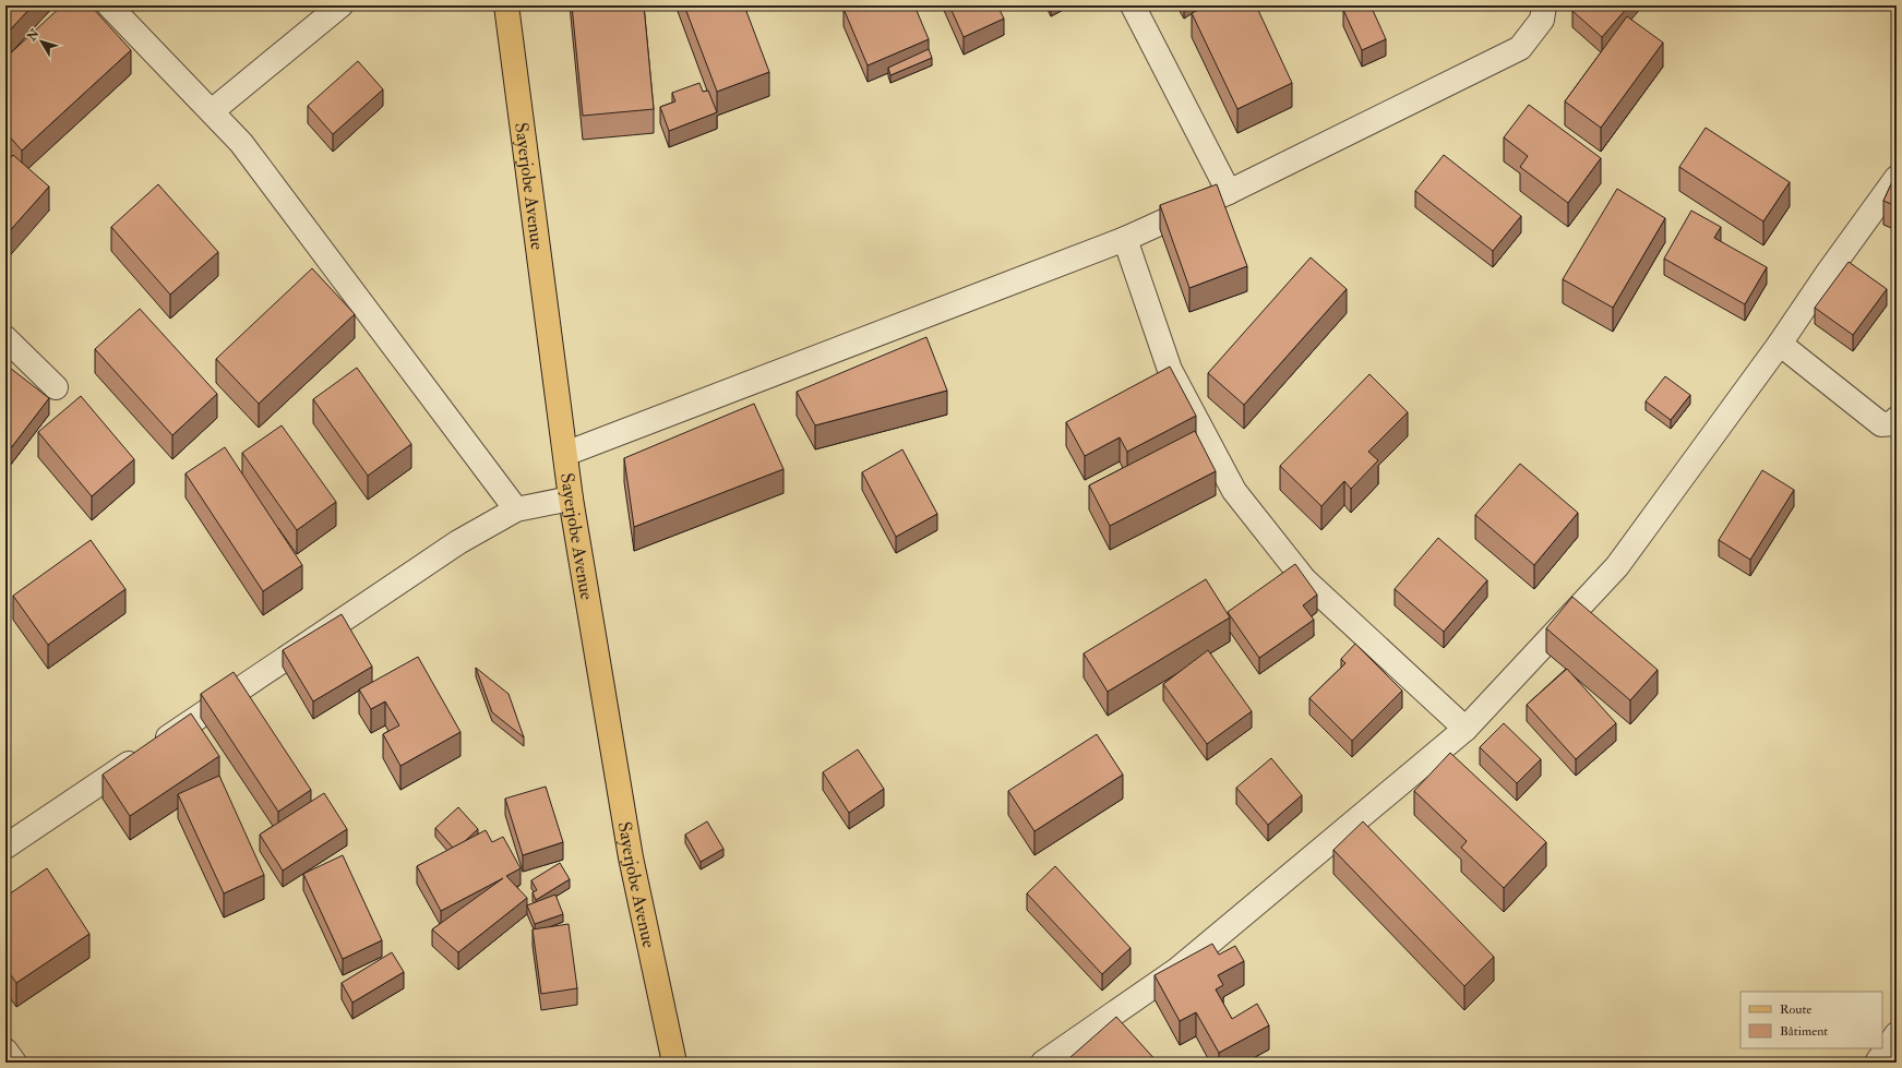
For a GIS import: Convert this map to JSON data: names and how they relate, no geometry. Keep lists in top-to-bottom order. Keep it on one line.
{"streets":{"main road":["Sayerjobe Avenue"]},"legend":["Route","Bâtiment"],"north":"top left"}
